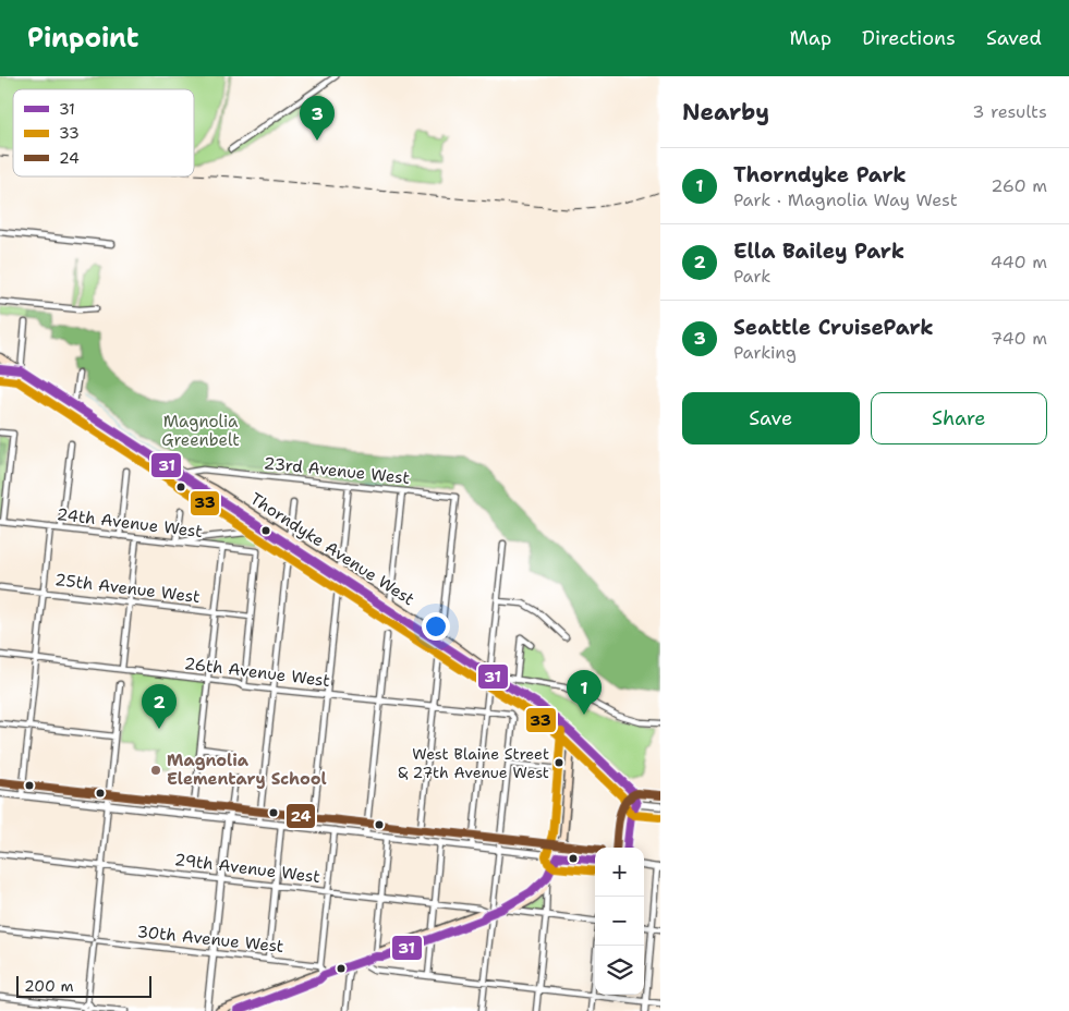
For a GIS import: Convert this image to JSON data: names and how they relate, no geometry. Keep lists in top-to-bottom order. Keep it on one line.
{"streets":{"main road":["Thorndyke Avenue West"],"street":["23rd Avenue West","24th Avenue West","25th Avenue West","26th Avenue West","29th Avenue West","30th Avenue West"]},"crossings":[["23rd Avenue West","Thorndyke Avenue West"],["24th Avenue West","25th Avenue West"]],"parks":["Magnolia Greenbelt"],"places":["West Blaine Street & 27th Avenue West","Magnolia Elementary School"],"lines":["transit line 31","transit line 33","transit line 24"],"legend":["31","33","24"],"scale_bar":"200 m","page":{"header":"Pinpoint","nav":["Map","Directions","Saved"],"heading":["Nearby","3 results"],"pins":["3","1","2"],"list":[{"mark":"1","name":"Thorndyke Park","note":"Park · Magnolia Way West","value":"260 m"},{"mark":"2","name":"Ella Bailey Park","note":"Park","value":"440 m"},{"mark":"3","name":"Seattle CruisePark","note":"Parking","value":"740 m"}],"buttons":["Save","Share"],"map_buttons":["+","−"],"scale":"200 m"}}
